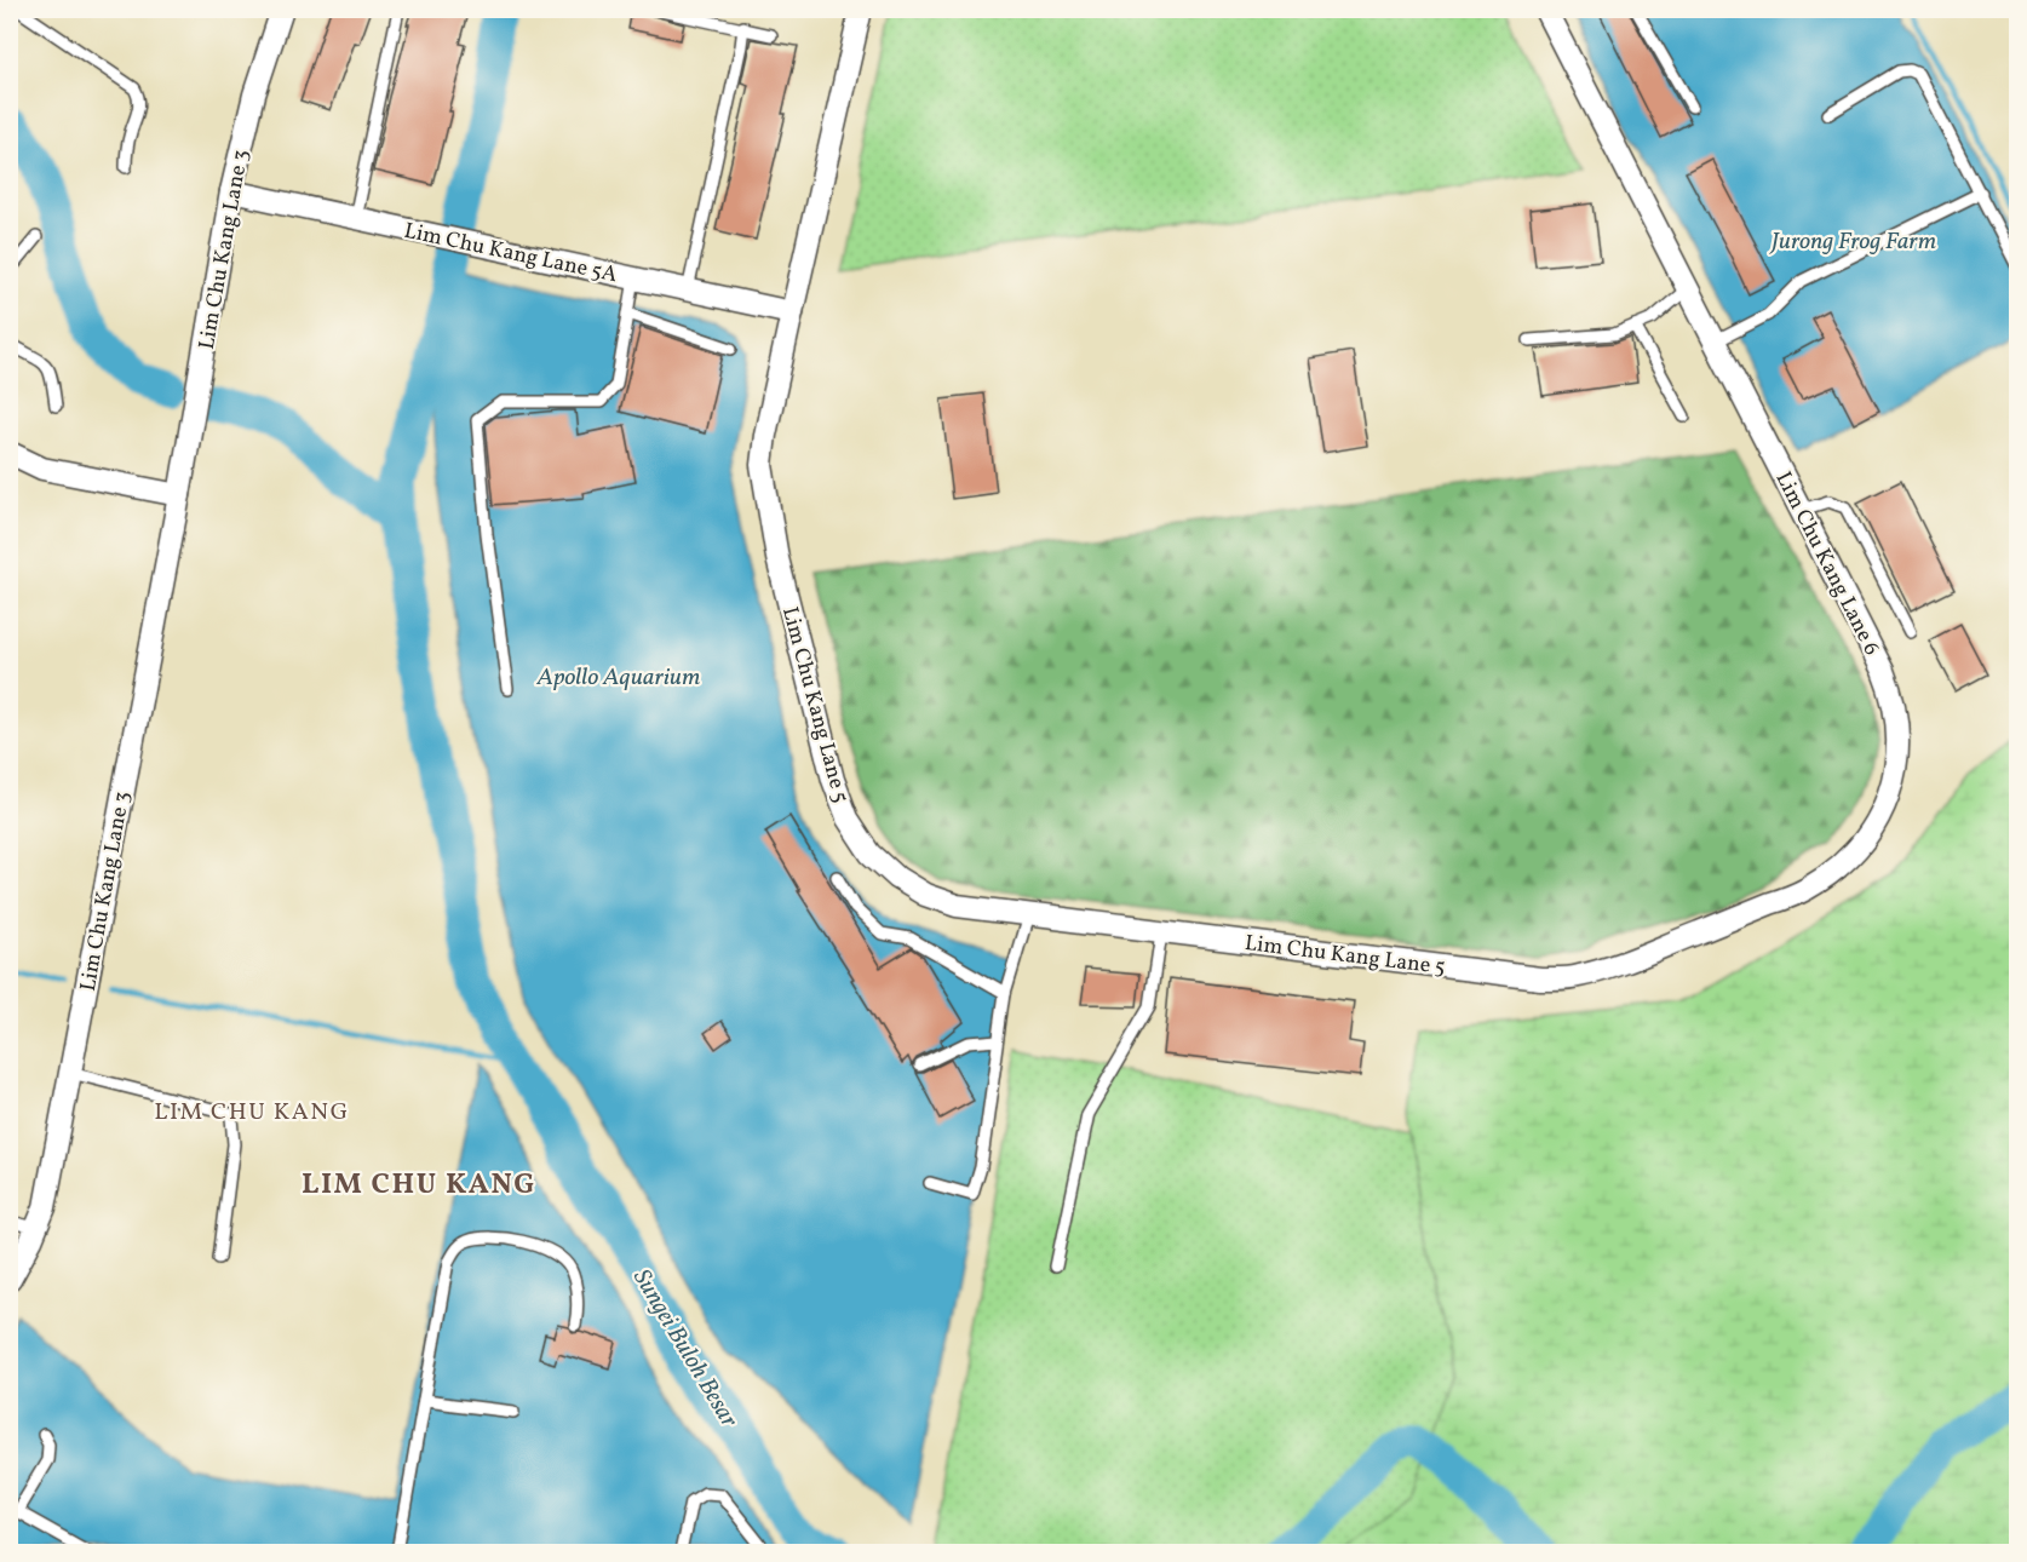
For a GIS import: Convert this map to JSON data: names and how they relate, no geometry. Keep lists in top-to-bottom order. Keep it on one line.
{"streets":{"street":["Lim Chu Kang Lane 3","Lim Chu Kang Lane 5A","Lim Chu Kang Lane 6","Lim Chu Kang Lane 5"]},"crossings":[["Lim Chu Kang Lane 3","Lim Chu Kang Lane 5A"],["Lim Chu Kang Lane 5A","Lim Chu Kang Lane 5"],["Lim Chu Kang Lane 6","Lim Chu Kang Lane 5"]],"districts":["LIM CHU KANG","LIM CHU KANG"],"water":["Jurong Frog Farm","Apollo Aquarium","Sungei Buloh Besar"]}
